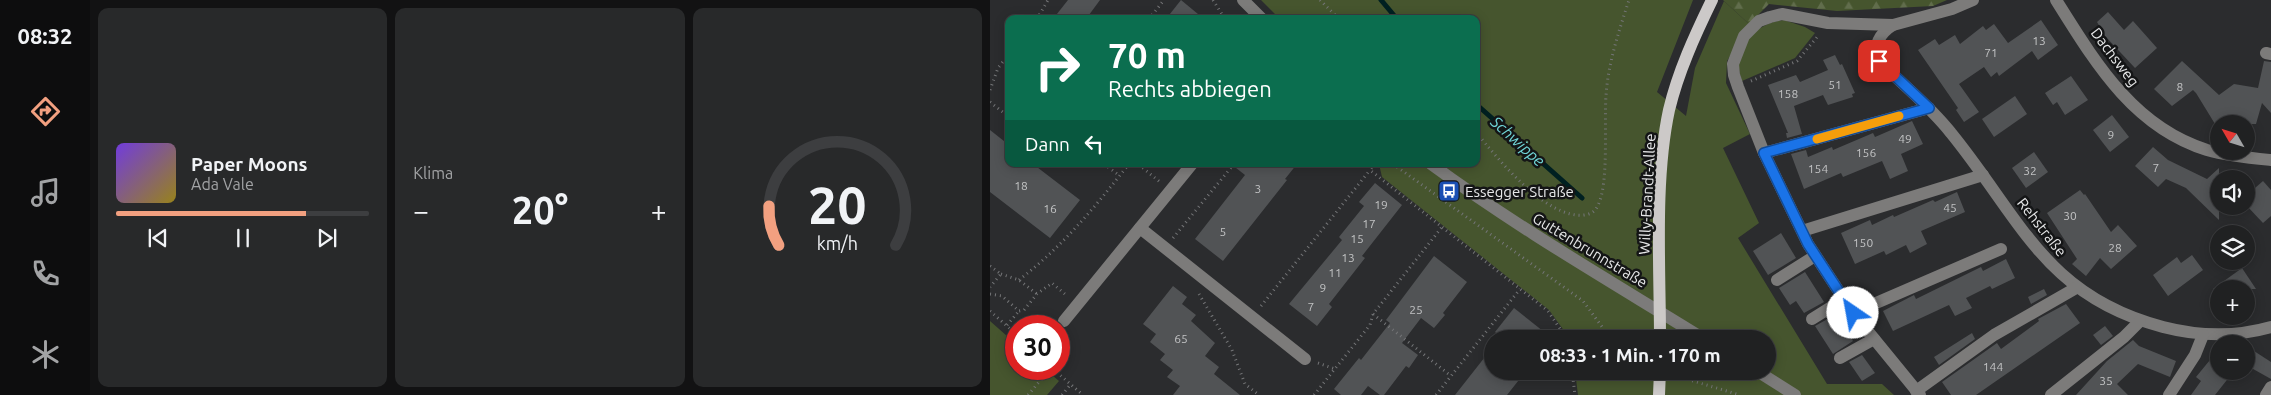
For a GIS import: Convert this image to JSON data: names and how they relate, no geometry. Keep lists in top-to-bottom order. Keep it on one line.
{"streets":{"main road":["Willy-Brandt-Allee"],"street":["Dachsweg","Rehstraße","Guttenbrunnstraße"]},"crossings":[["Willy-Brandt-Allee","Guttenbrunnstraße"]],"water":["Schwippe"],"places":{"bus stop":["Essegger Straße"]},"house_numbers":["13","71","51","8","158","9","49","156","7","154","32","18","3","19","45","16","30","17","5","15","150","28","13","11","9","7","25","65","144","35"],"north":"top left","page":{"tabs":"08:32","tile":"Klima","turn":["70 m","Rechts abbiegen"],"map_buttons":["+","−"],"then":"Dann","song":["Paper Moons","Ada Vale"],"heat":["−","20°","+"],"limit":"30","trip":"08:33 · 1 Min. · 170 m","gauge":["20","km/h"]}}
